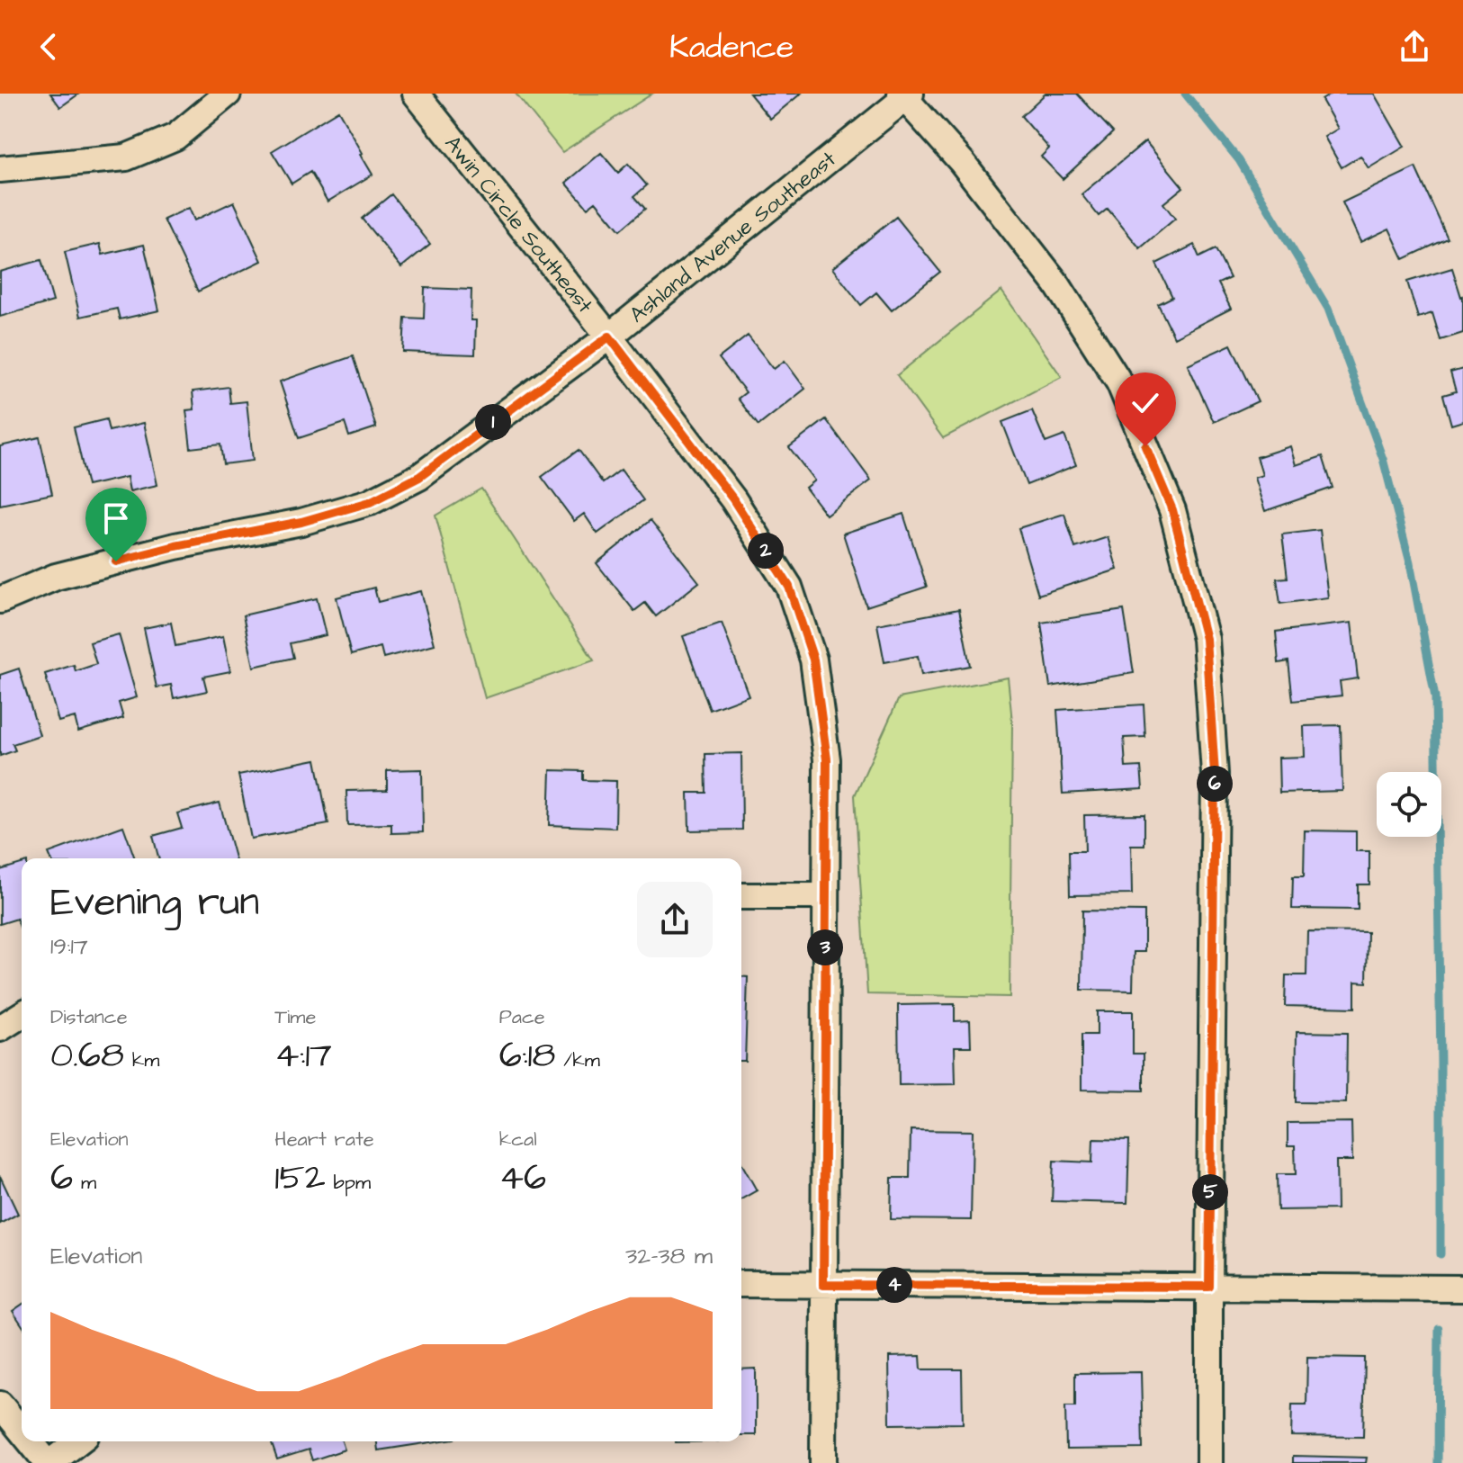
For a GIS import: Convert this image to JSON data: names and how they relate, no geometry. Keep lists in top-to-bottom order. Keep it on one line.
{"streets":{"street":["Awin Circle Southeast","Ashland Avenue Southeast"]},"crossings":[["Awin Circle Southeast","Ashland Avenue Southeast"]],"page":{"header":"Kadence","pins":["1","2","6","3","5","4"],"heading":["Evening run","19:17"],"stats":[["Distance","0.68 km"],["Time","4:17"],["Pace","6:18 /km"],["Elevation","6 m"],["Heart rate","152 bpm"],["kcal","46"]],"chart":["Elevation","32–38 m"]}}
